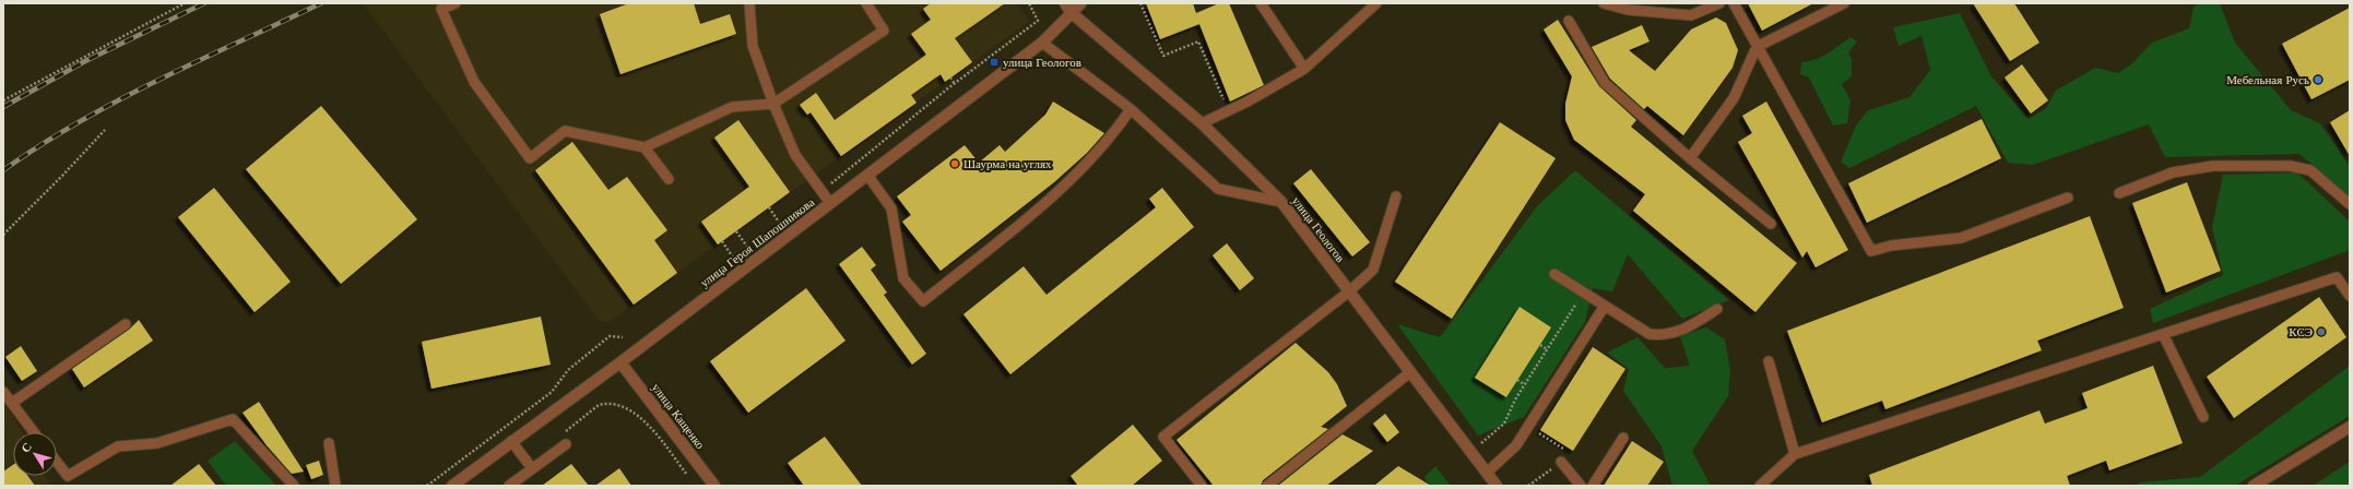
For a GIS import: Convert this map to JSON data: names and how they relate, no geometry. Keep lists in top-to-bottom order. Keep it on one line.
{"streets":{"street":["улица Геологов","улица Героя Шапошникова","улица Кащенко"]},"crossings":[["улица Геологов","улица Героя Шапошникова"],["улица Героя Шапошникова","улица Кащенко"]],"places":{"transit":["улица Геологов"],"other":["Мебельная Русь","Шаурма на углях","КСЭ"]},"north":"top left"}
